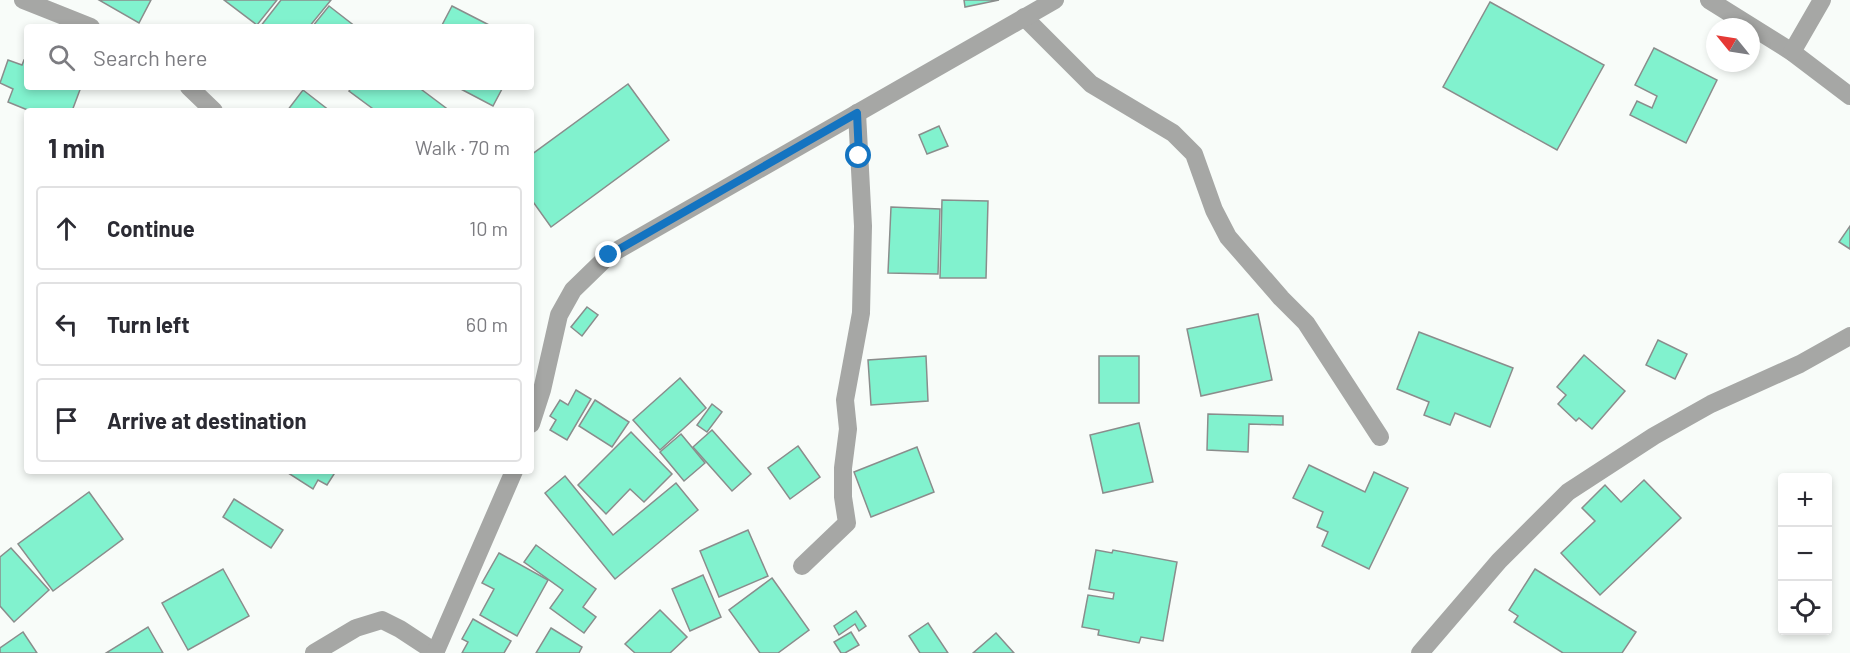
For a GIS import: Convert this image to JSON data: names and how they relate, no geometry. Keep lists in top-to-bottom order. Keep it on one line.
{"north":"top left","page":{"search":"Search here","heading":["1 min","Walk · 70 m"],"list":[["Continue","10 m"],["Turn left","60 m"],"Arrive at destination"],"map_buttons":["+","−"]}}
